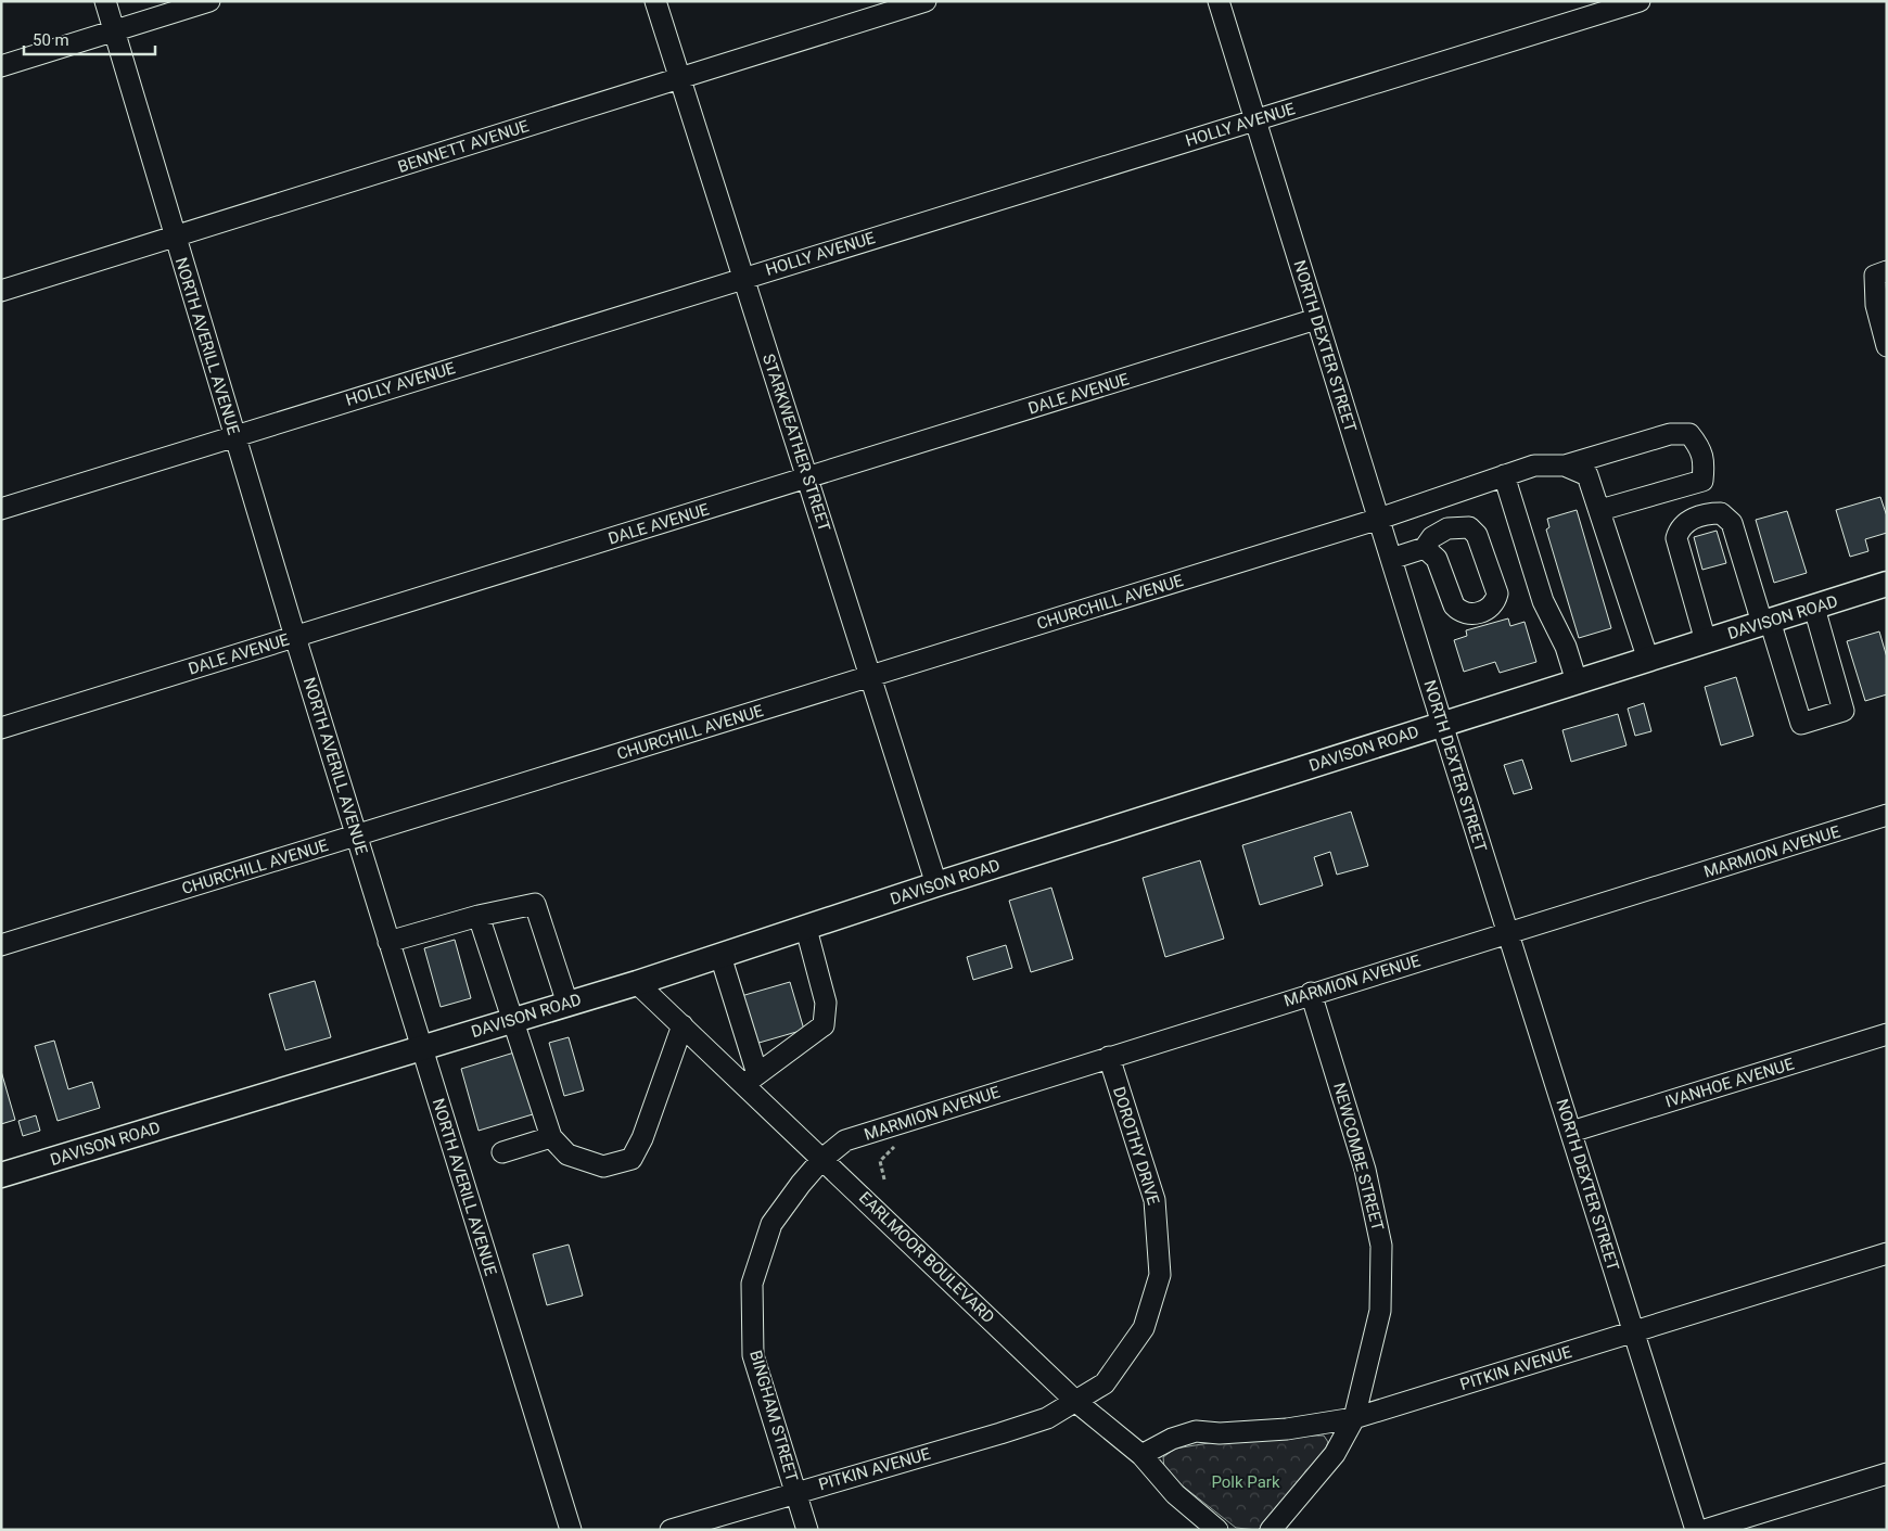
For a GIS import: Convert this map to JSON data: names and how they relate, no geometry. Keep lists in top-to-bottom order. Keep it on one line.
{"streets":{"main road":["DAVISON ROAD"],"street":["HOLLY AVENUE","BENNETT AVENUE","NORTH AVERILL AVENUE","NORTH DEXTER STREET","DALE AVENUE","STARKWEATHER STREET","CHURCHILL AVENUE","MARMION AVENUE","IVANHOE AVENUE","DOROTHY DRIVE","NEWCOMBE STREET","EARLMOOR BOULEVARD","PITKIN AVENUE","BINGHAM STREET"]},"crossings":[["HOLLY AVENUE","NORTH AVERILL AVENUE"],["HOLLY AVENUE","NORTH DEXTER STREET"],["HOLLY AVENUE","STARKWEATHER STREET"],["BENNETT AVENUE","NORTH AVERILL AVENUE"],["BENNETT AVENUE","STARKWEATHER STREET"],["NORTH AVERILL AVENUE","DALE AVENUE"],["NORTH AVERILL AVENUE","CHURCHILL AVENUE"],["NORTH AVERILL AVENUE","DAVISON ROAD"],["NORTH DEXTER STREET","DALE AVENUE"],["NORTH DEXTER STREET","CHURCHILL AVENUE"],["NORTH DEXTER STREET","DAVISON ROAD"],["NORTH DEXTER STREET","MARMION AVENUE"],["NORTH DEXTER STREET","IVANHOE AVENUE"],["NORTH DEXTER STREET","PITKIN AVENUE"],["DALE AVENUE","STARKWEATHER STREET"],["STARKWEATHER STREET","CHURCHILL AVENUE"],["STARKWEATHER STREET","DAVISON ROAD"],["DAVISON ROAD","EARLMOOR BOULEVARD"],["MARMION AVENUE","DOROTHY DRIVE"],["MARMION AVENUE","NEWCOMBE STREET"],["MARMION AVENUE","EARLMOOR BOULEVARD"],["MARMION AVENUE","BINGHAM STREET"],["DOROTHY DRIVE","EARLMOOR BOULEVARD"],["DOROTHY DRIVE","PITKIN AVENUE"],["NEWCOMBE STREET","PITKIN AVENUE"],["EARLMOOR BOULEVARD","PITKIN AVENUE"],["EARLMOOR BOULEVARD","BINGHAM STREET"],["PITKIN AVENUE","BINGHAM STREET"]],"parks":["Polk Park"],"scale_bar":"50 m"}
